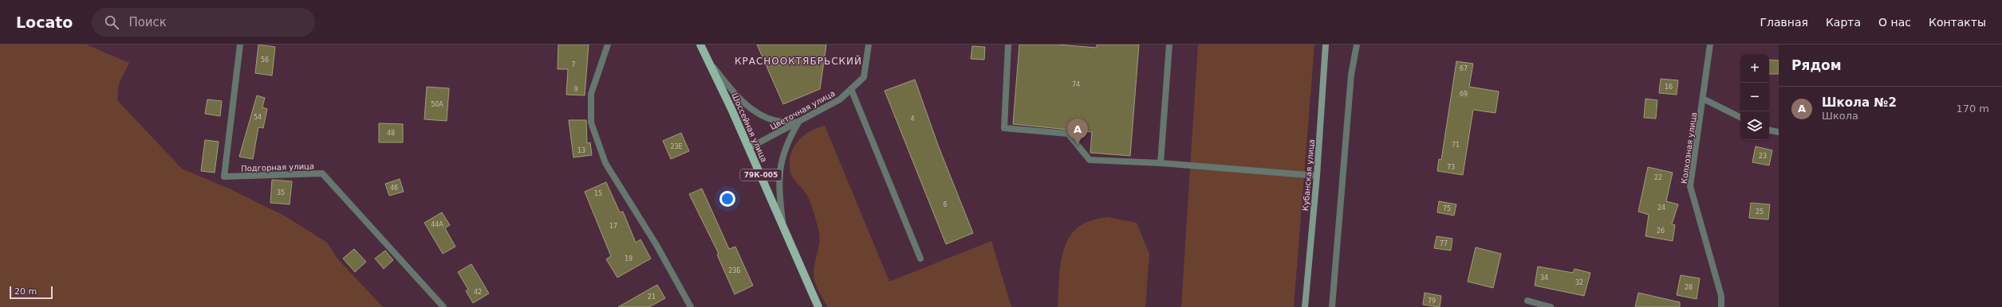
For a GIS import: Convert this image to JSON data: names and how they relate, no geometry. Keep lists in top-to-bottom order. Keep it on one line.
{"streets":{"main road":["Шоссейная улица","79К-005","Кубанская улица"],"street":["Цветочная улица","Колхозная улица","Подгорная улица"]},"crossings":[["Цветочная улица","Шоссейная улица"]],"districts":["КРАСНООКТЯБРЬСКИЙ"],"house_numbers":["56","7","67","74","16","9","69","50А","54","4","48","71","23Е","13","23","73","22","46","35","15","6","24","75","25","44А","17","26","77","19","23Б","34","32","28","42","21","79"],"scale_bar":"20 m","page":{"header":"Locato","search":"Поиск","nav":["Главная","Карта","О нас","Контакты"],"heading":"Рядом","map_buttons":["+","−"],"list":[{"mark":"A","name":"Школа №2","note":"Школа","value":"170 m"}],"pins":"A","scale":"20 m"}}
